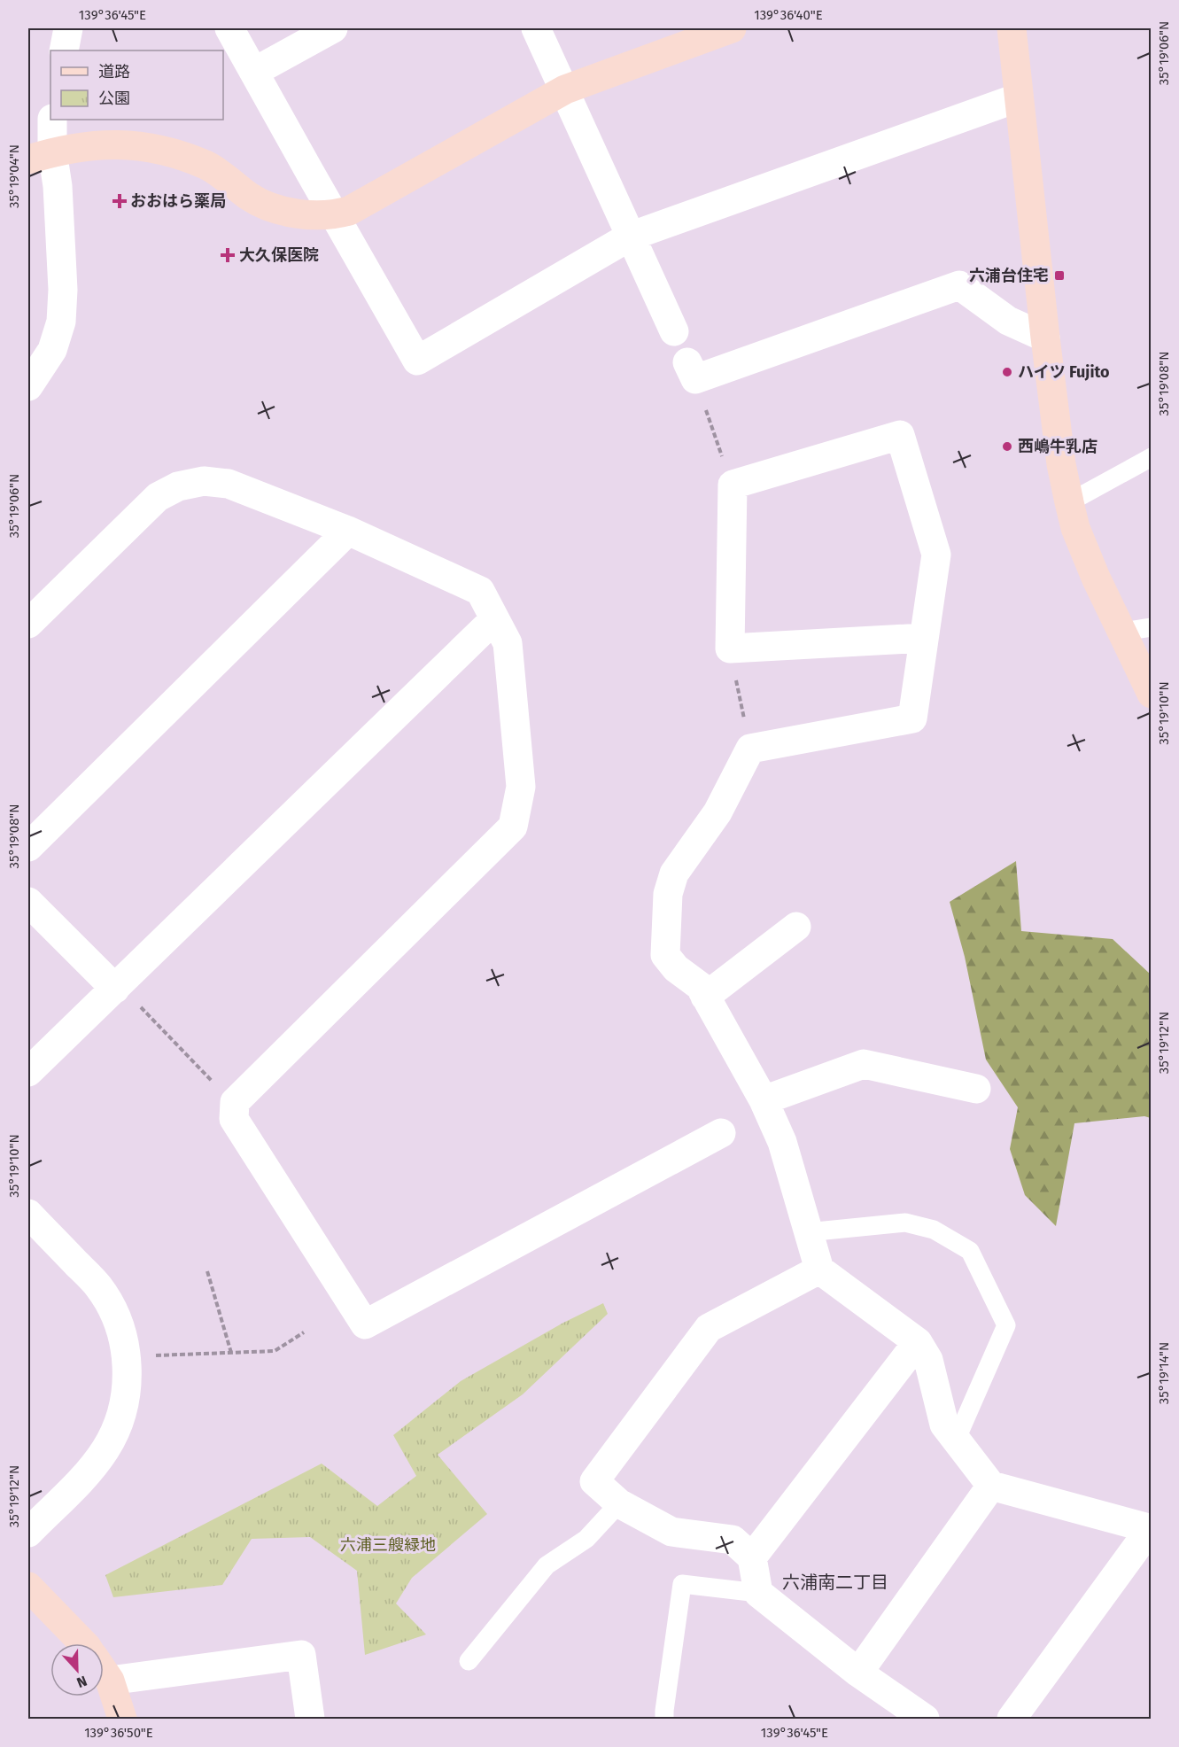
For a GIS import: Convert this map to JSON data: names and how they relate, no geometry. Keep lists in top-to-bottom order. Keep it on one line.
{"districts":["六浦南二丁目"],"parks":["六浦三艘緑地"],"places":{"health":["おおはら薬局","大久保医院"],"transit":["六浦台住宅"],"other":["ハイツ Fujito","西嶋牛乳店"]},"legend":["道路","公園"],"north":"bottom","coordinates":["139°36'45\"E","139°36'40\"E","35°19'06\"N","35°19'04\"N","35°19'08\"N","35°19'10\"N","35°19'12\"N","35°19'14\"N","139°36'50\"E"]}
